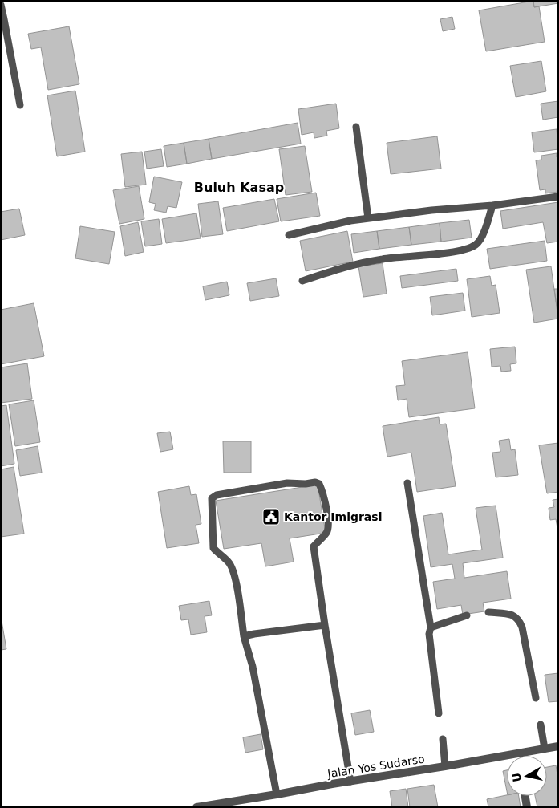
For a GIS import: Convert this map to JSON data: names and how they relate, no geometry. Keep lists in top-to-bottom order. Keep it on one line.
{"streets":{"street":["Jalan Yos Sudarso"]},"districts":["Buluh Kasap"],"places":{"public building":["Kantor Imigrasi"]},"north":"left"}
